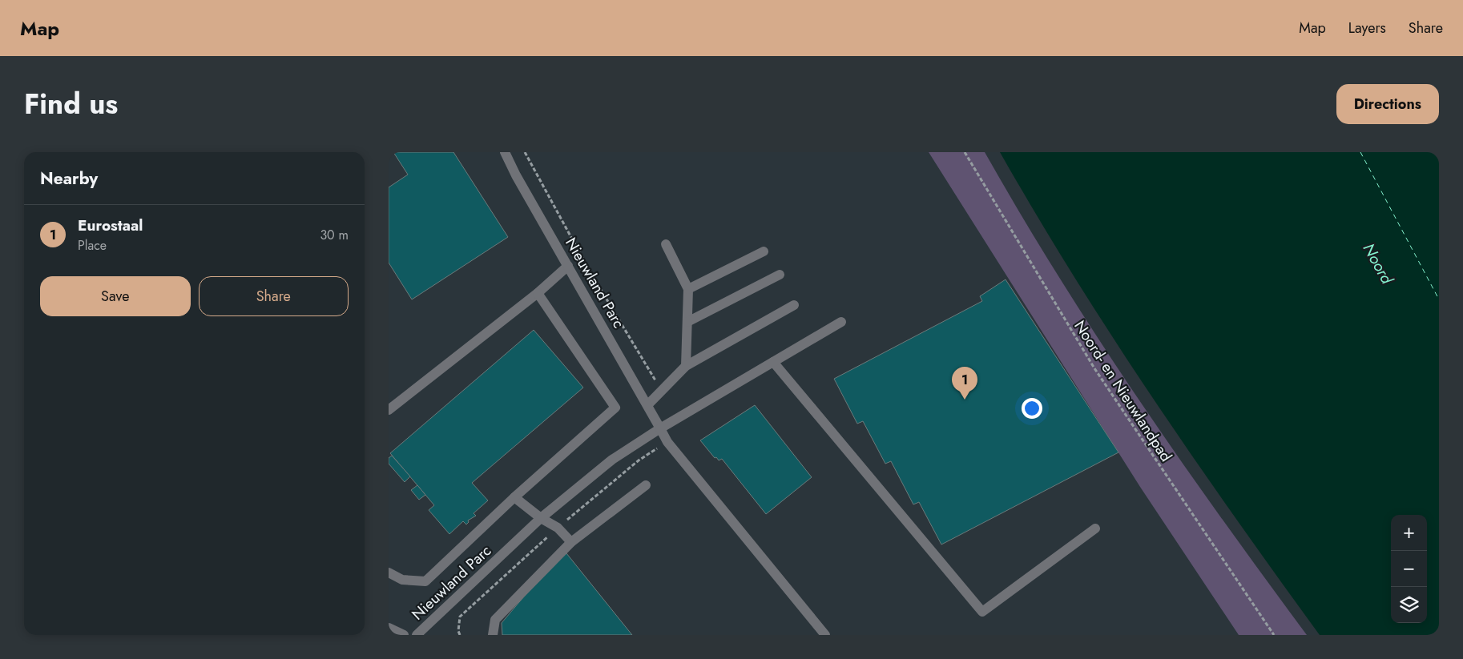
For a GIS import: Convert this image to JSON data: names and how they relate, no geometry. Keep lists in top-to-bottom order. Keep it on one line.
{"streets":{"street":["Nieuwland Parc"],"path":["Noord- en Nieuwlandpad"]},"water":["Noord"],"page":{"header":"Map","nav":["Map","Layers","Share"],"title":"Find us","buttons":["Directions",["Save","Share"]],"heading":"Nearby","list":[{"mark":"1","name":"Eurostaal","note":"Place","value":"30 m"}],"pins":"1","map_buttons":["+","−"]}}
